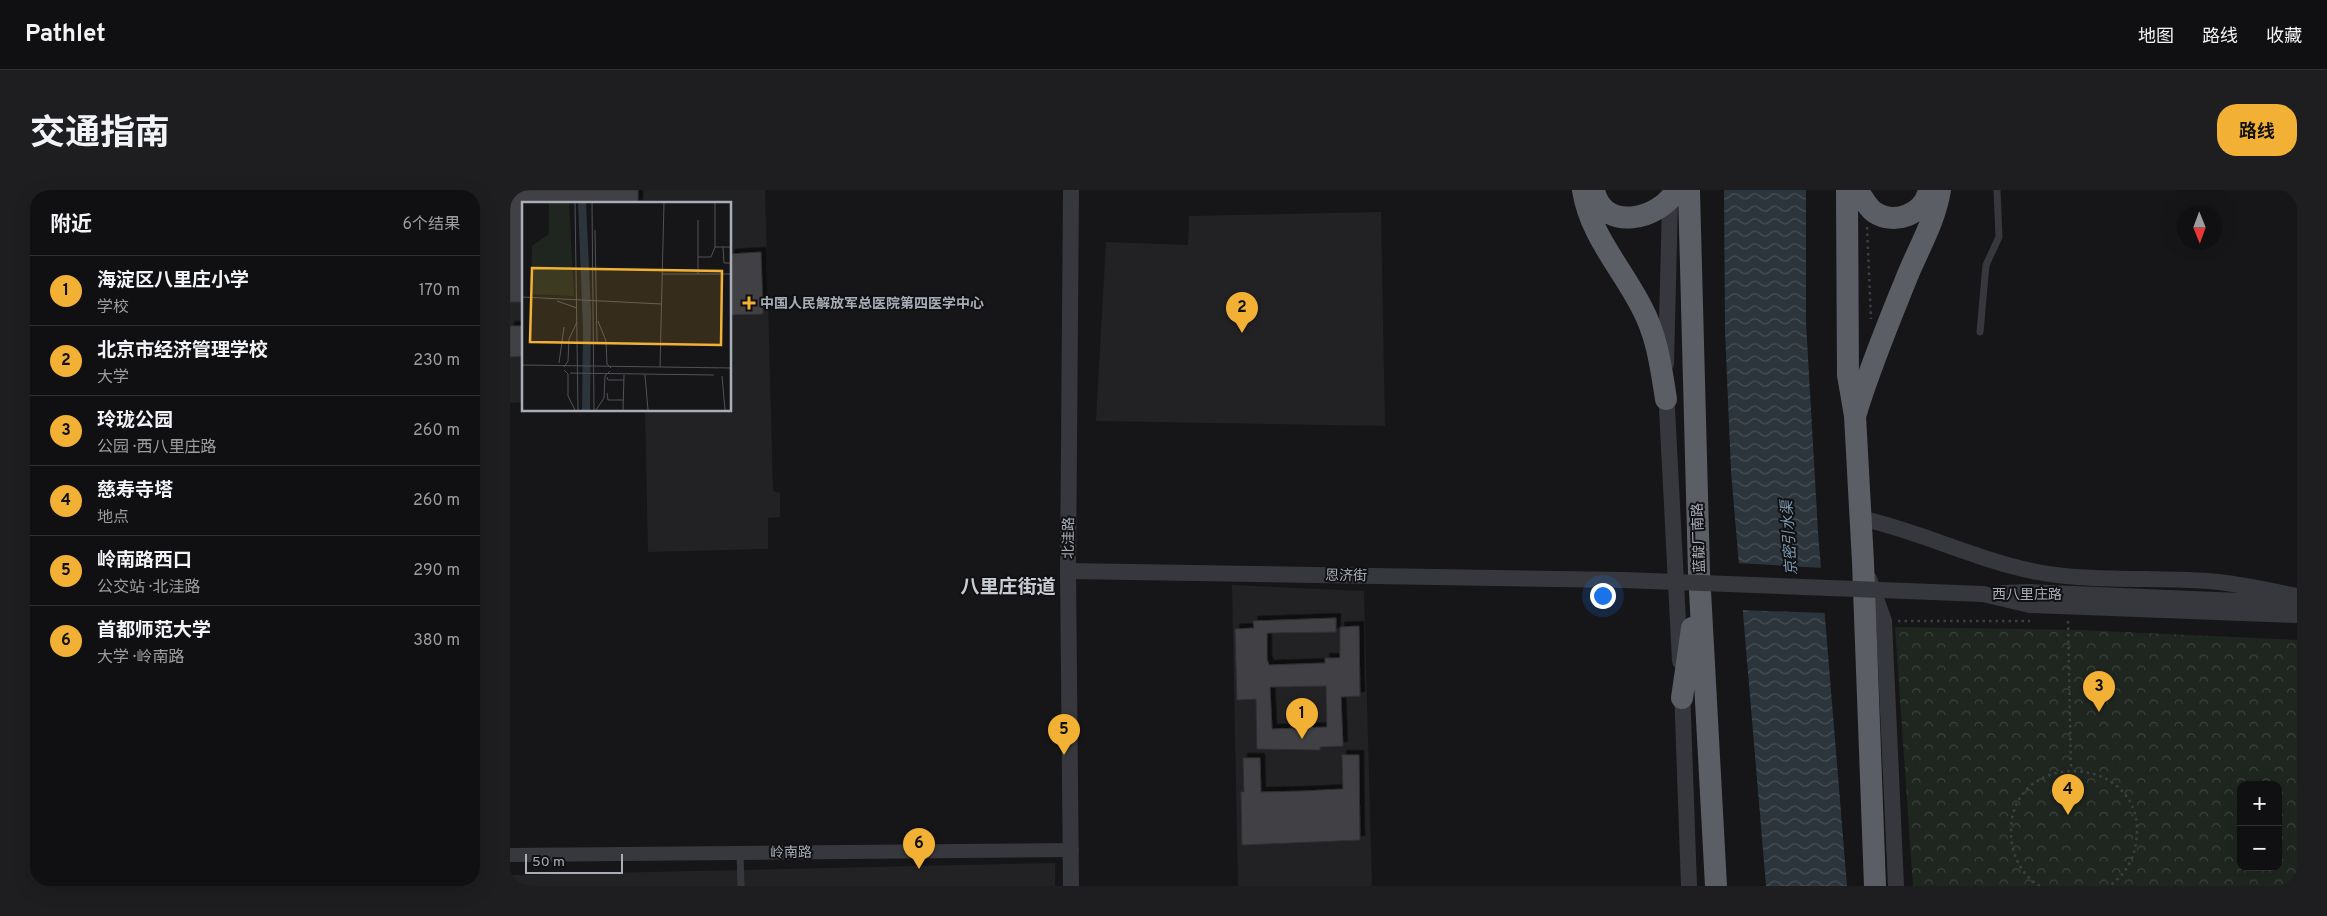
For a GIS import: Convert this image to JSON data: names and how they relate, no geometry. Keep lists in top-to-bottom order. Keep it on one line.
{"streets":{"highway":["蓝靛厂南路"],"street":["北洼路","恩济街","西八里庄路","岭南路"]},"crossings":[["北洼路","恩济街"],["北洼路","岭南路"],["恩济街","西八里庄路"]],"districts":["八里庄街道"],"water":["京密引水渠"],"places":{"health":["中国人民解放军总医院第四医学中心"]},"scale_bar":"50 m","north":"bottom","page":{"header":"Pathlet","nav":["地图","路线","收藏"],"title":"交通指南","buttons":"路线","heading":["附近","6个结果"],"list":[{"mark":"1","name":"海淀区八里庄小学","note":"学校","value":"170 m"},{"mark":"2","name":"北京市经济管理学校","note":"大学","value":"230 m"},{"mark":"3","name":"玲珑公园","note":"公园 · 西八里庄路","value":"260 m"},{"mark":"4","name":"慈寿寺塔","note":"地点","value":"260 m"},{"mark":"5","name":"岭南路西口","note":"公交站 · 北洼路","value":"290 m"},{"mark":"6","name":"首都师范大学","note":"大学 · 岭南路","value":"380 m"}],"pins":["2","3","1","5","4","6"],"map_buttons":["+","−"],"scale":"50 m"}}
